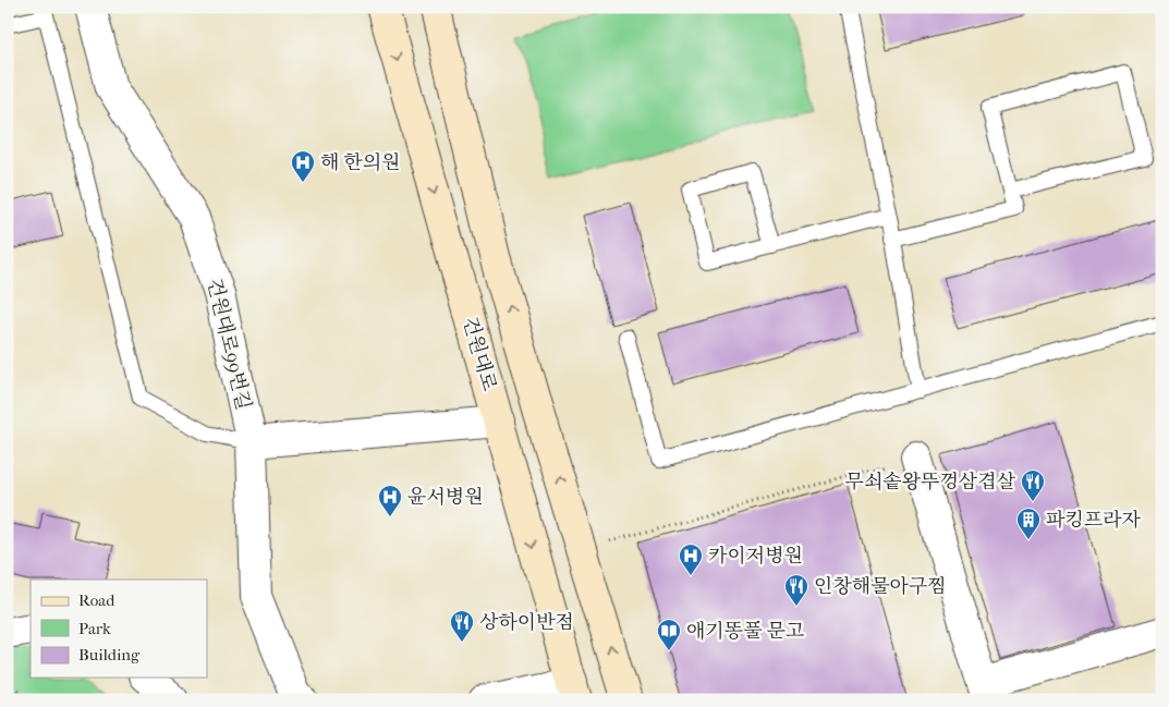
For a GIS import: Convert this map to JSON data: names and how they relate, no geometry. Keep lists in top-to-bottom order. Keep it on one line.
{"streets":{"street":["건원대로99번길","건원대로"]},"places":{"hospital":["해 한의원","윤서병원","카이저병원"],"restaurant":["무쇠솥왕뚜껑삼겹살","인창해물아구찜","상하이반점"],"building":["파킹프라자"],"library":["애기똥풀 문고"]},"legend":["Road","Park","Building"]}
